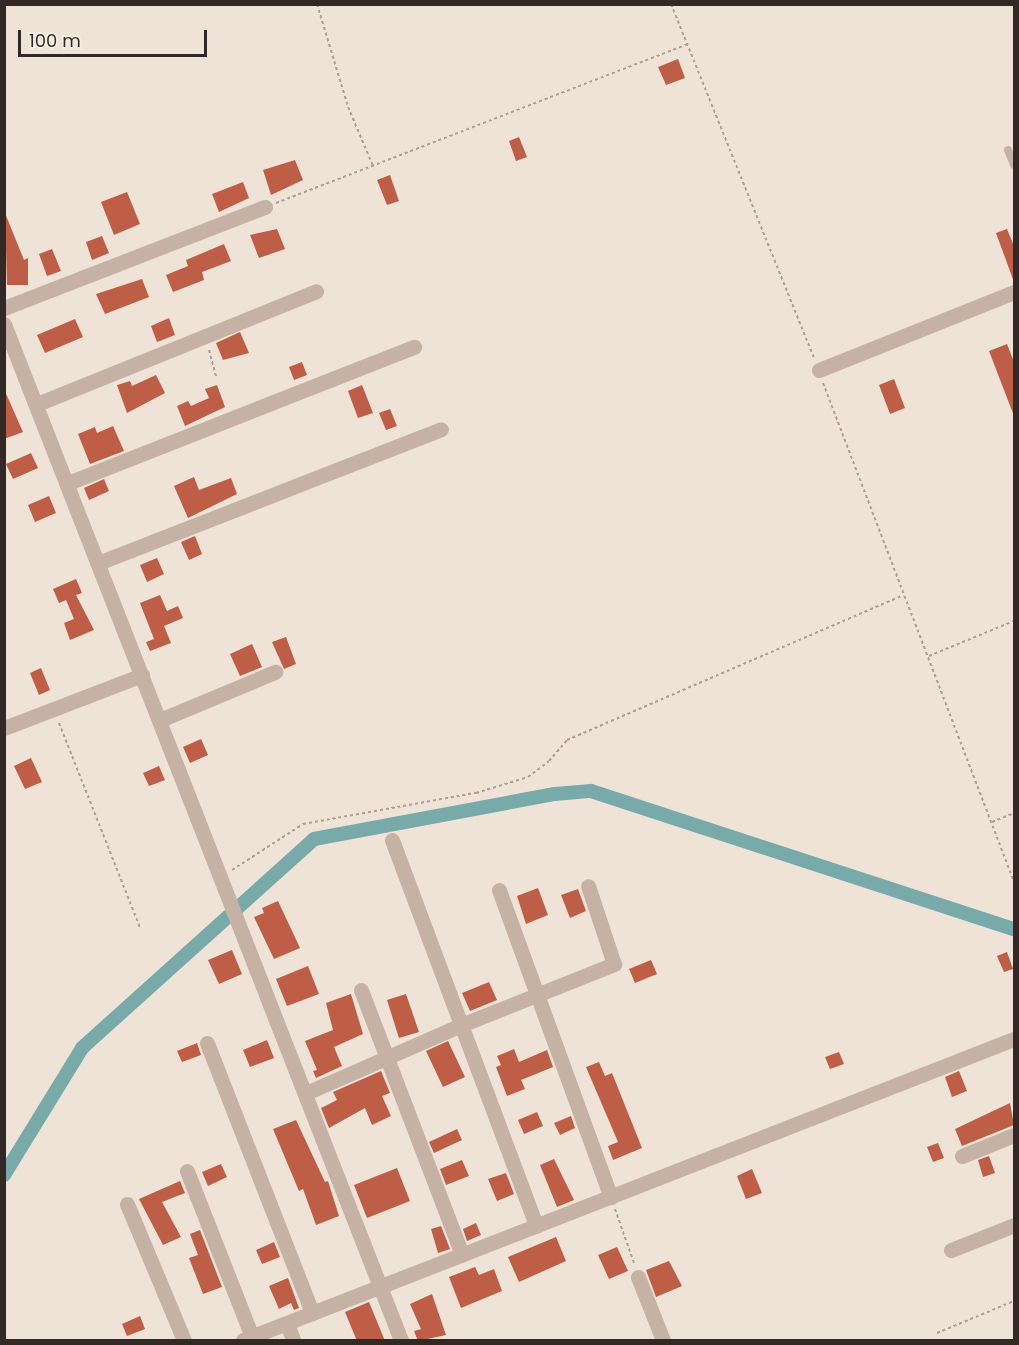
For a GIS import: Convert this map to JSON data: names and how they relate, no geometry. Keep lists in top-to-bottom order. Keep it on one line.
{"scale_bar":"100 m"}
